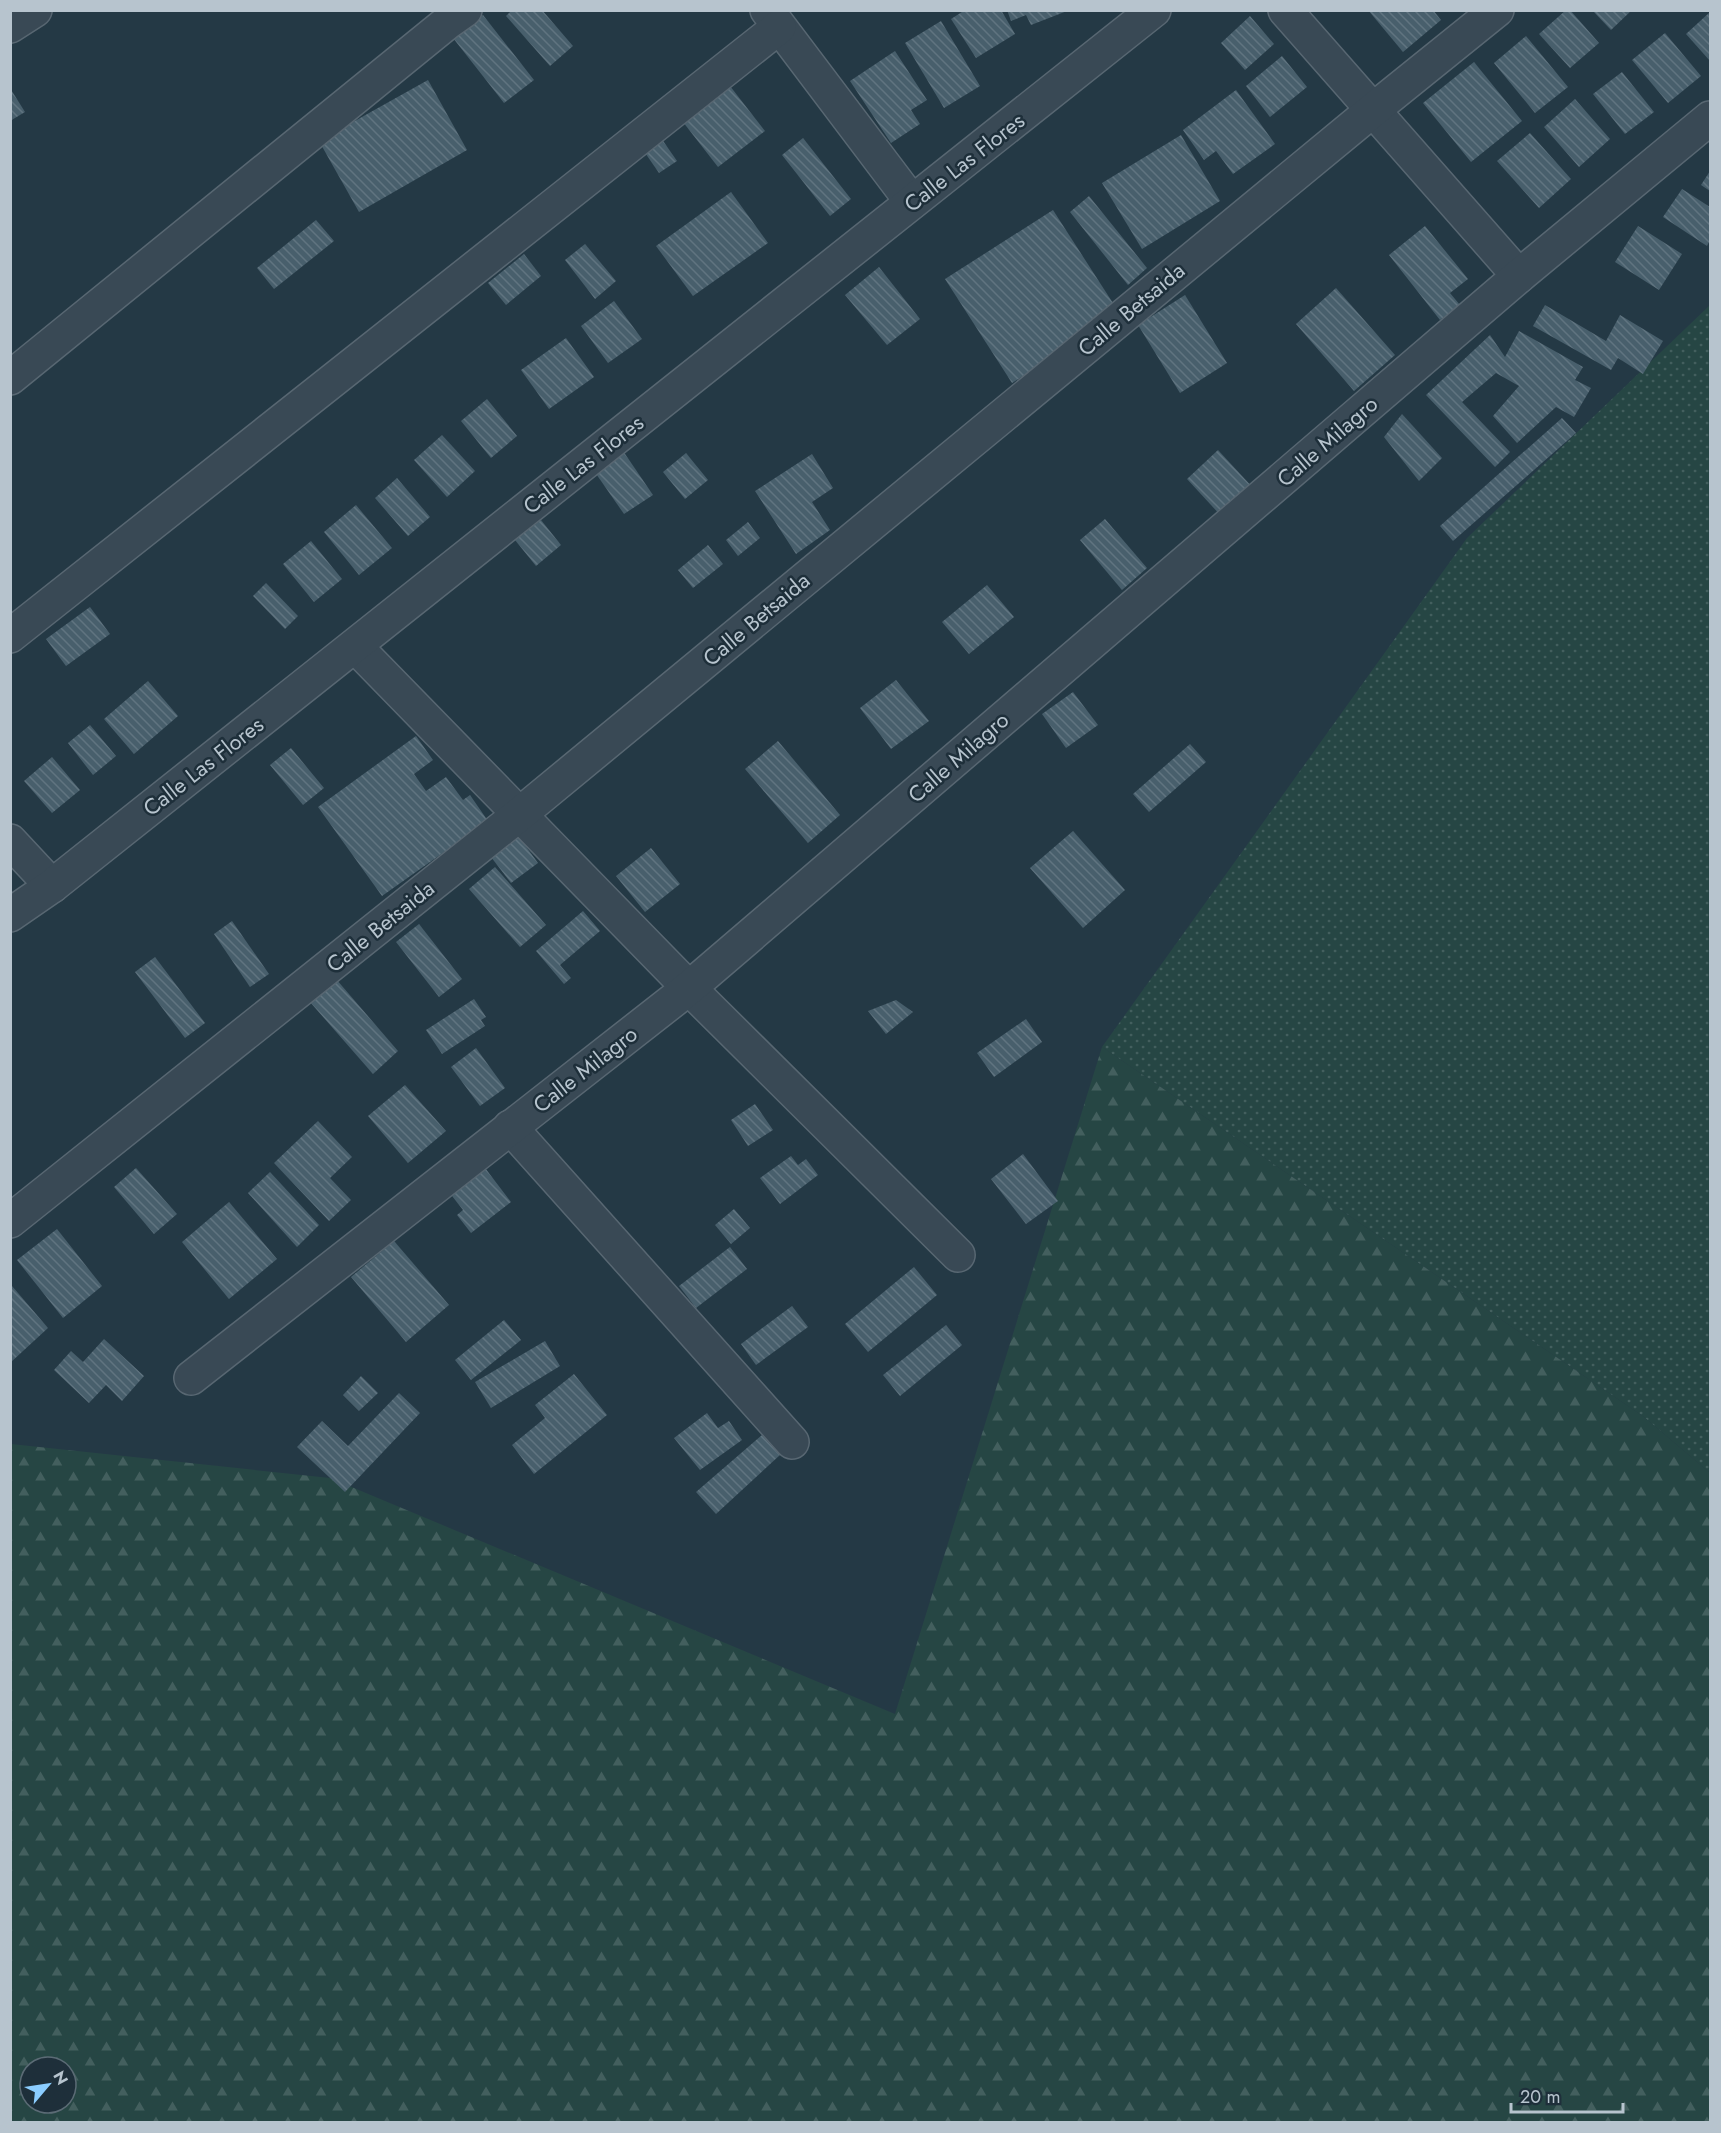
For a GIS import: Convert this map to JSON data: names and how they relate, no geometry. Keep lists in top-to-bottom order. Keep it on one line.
{"streets":{"street":["Calle Las Flores","Calle Betsaida","Calle Milagro"]},"scale_bar":"20 m","north":"top right"}
